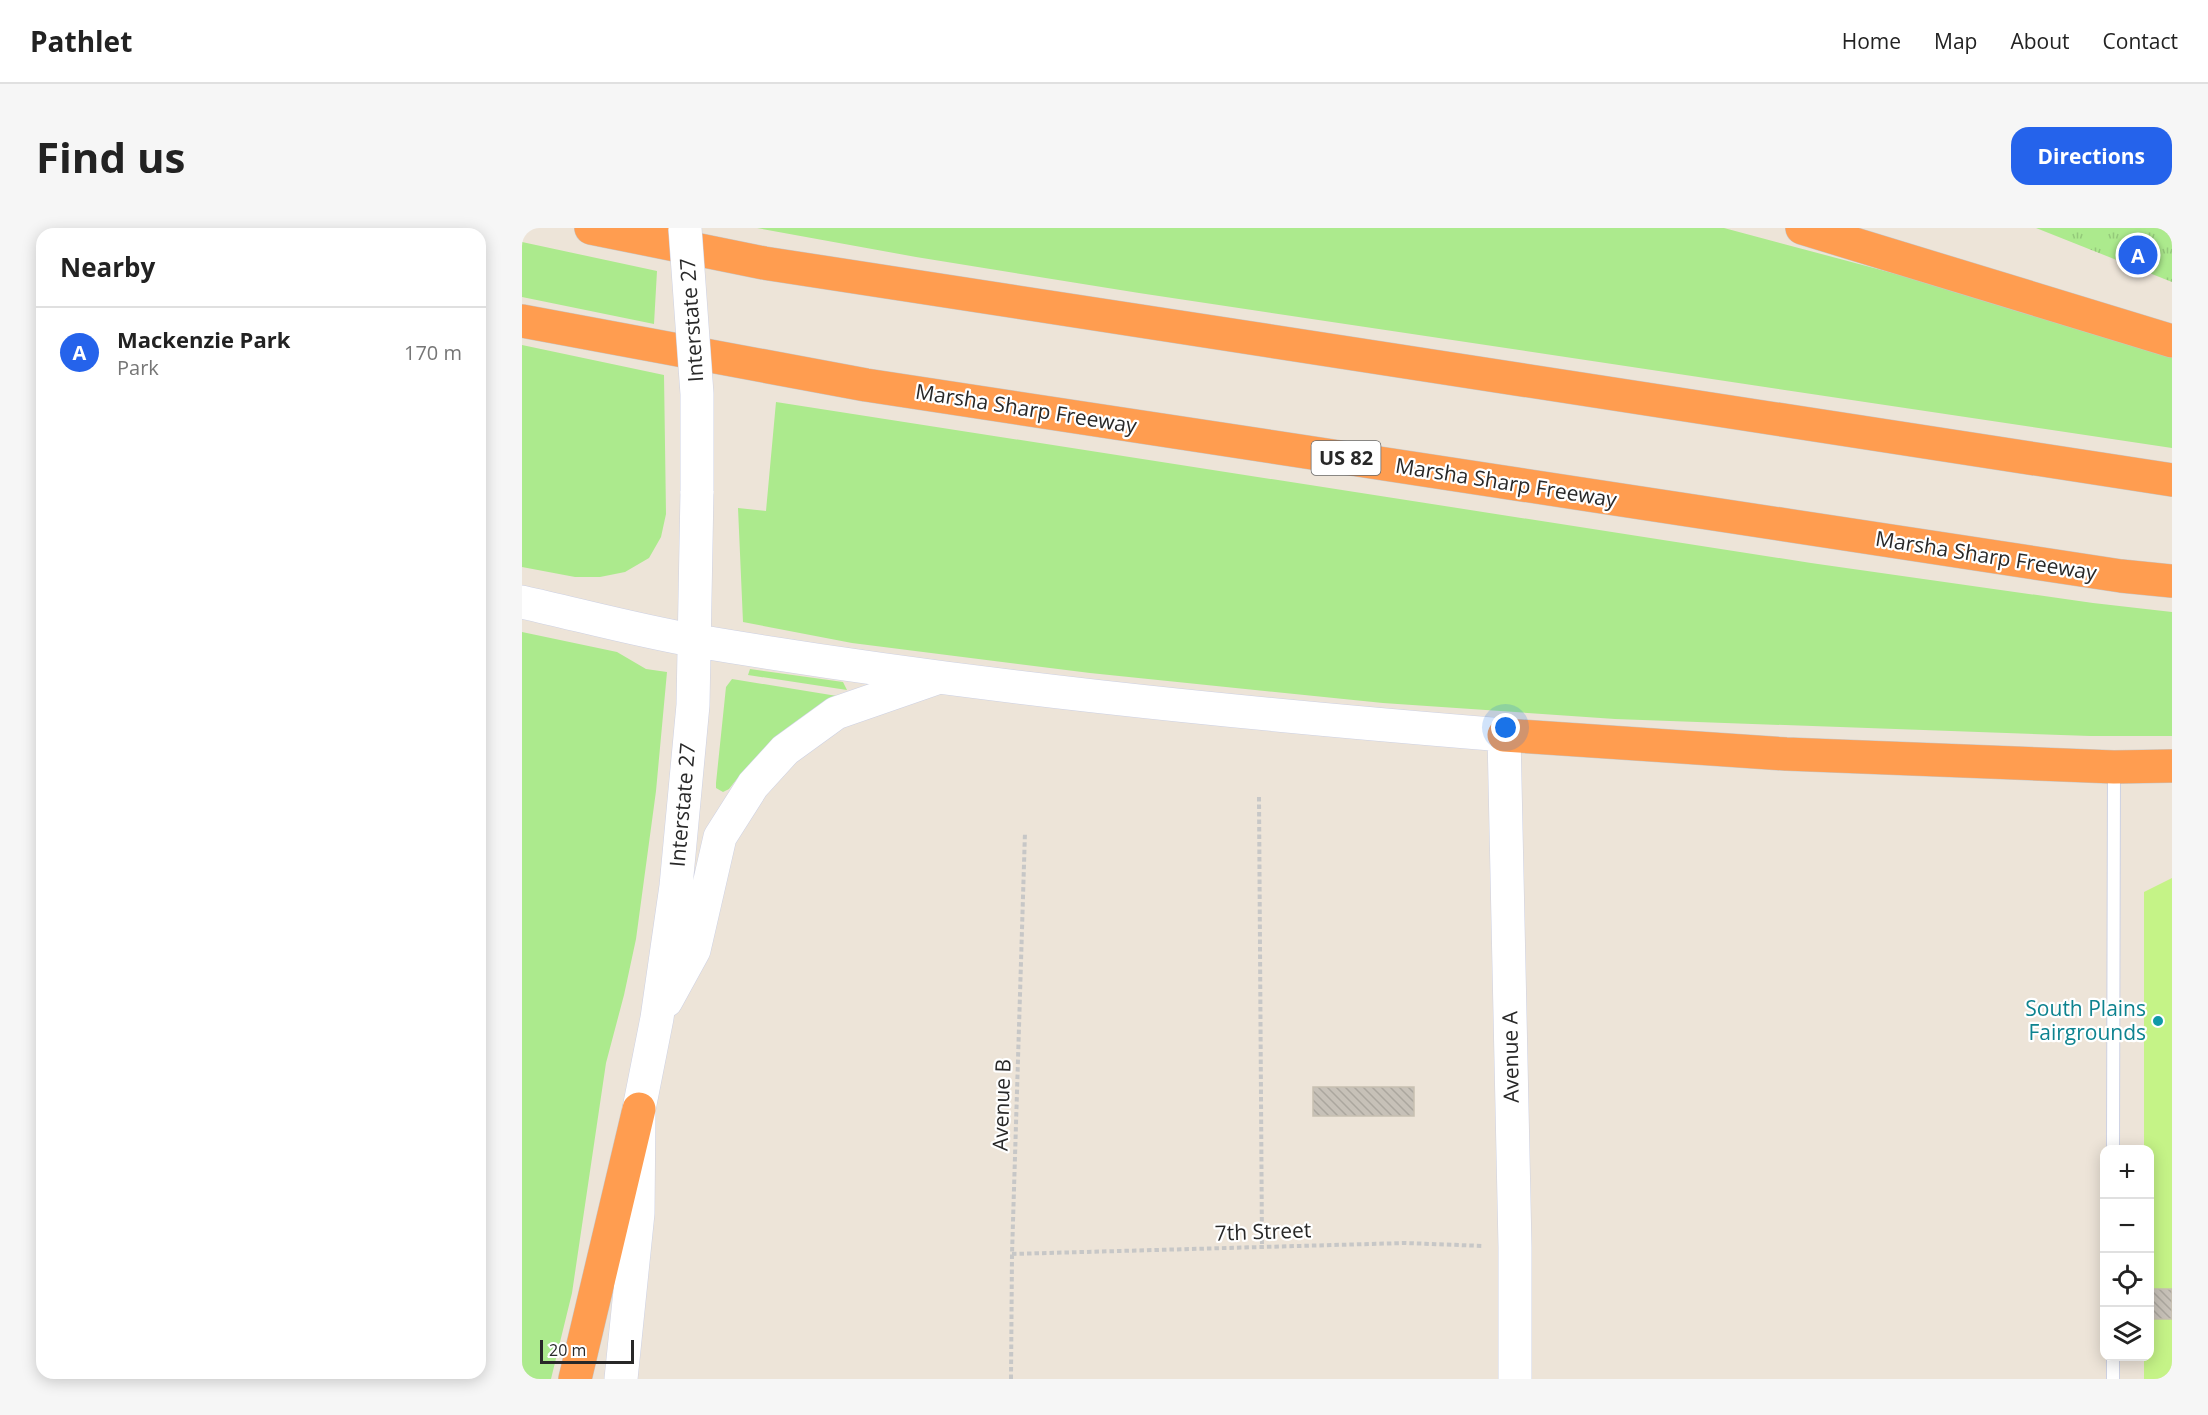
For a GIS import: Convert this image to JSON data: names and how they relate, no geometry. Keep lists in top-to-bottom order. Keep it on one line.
{"streets":{"highway":["Marsha Sharp Freeway","US 82"],"main road":["Interstate 27","Avenue A"],"path":["Avenue B","7th Street"]},"crossings":[["Avenue A","7th Street"],["Avenue B","7th Street"]],"places":["South Plains Fairgrounds"],"scale_bar":"20 m","page":{"header":"Pathlet","nav":["Home","Map","About","Contact"],"buttons":"Directions","title":"Find us","heading":"Nearby","pins":"A","list":[{"mark":"A","name":"Mackenzie Park","note":"Park","value":"170 m"}],"map_buttons":["+","−"],"scale":"20 m"}}
